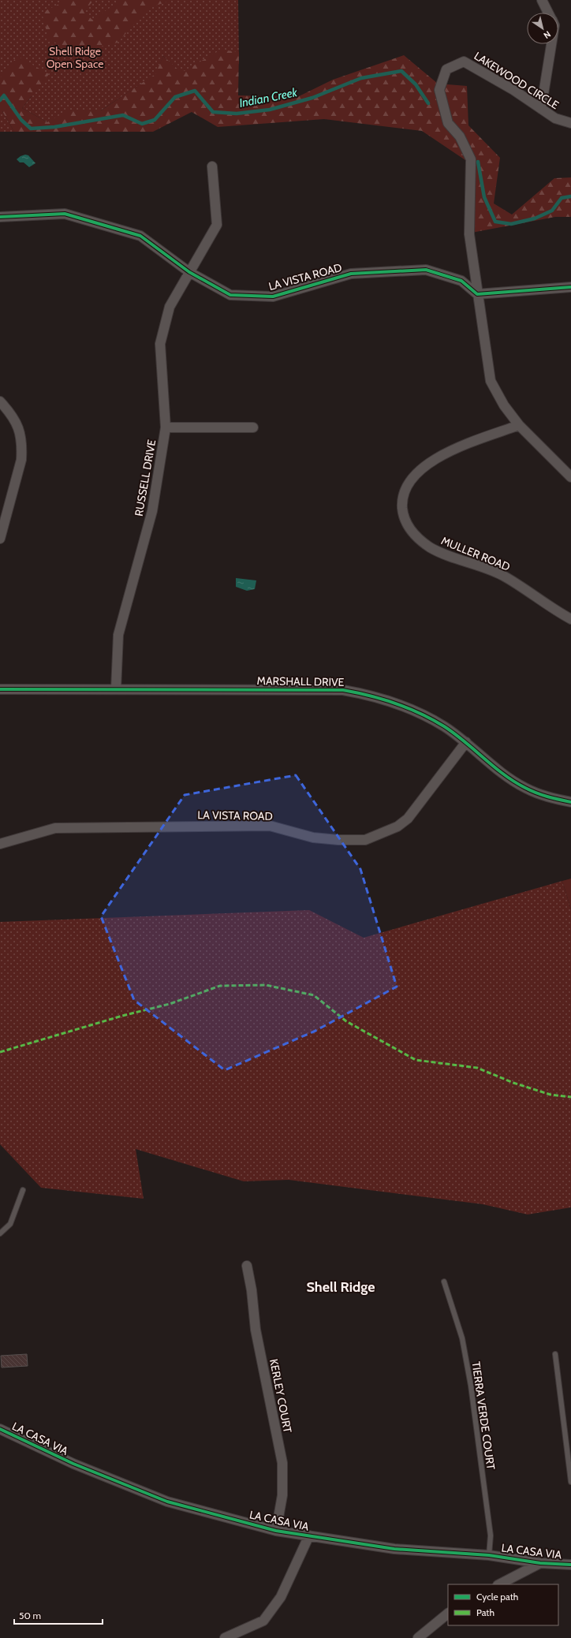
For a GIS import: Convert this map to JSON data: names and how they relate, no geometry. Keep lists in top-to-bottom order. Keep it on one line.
{"streets":{"street":["LAKEWOOD CIRCLE","LA VISTA ROAD","RUSSELL DRIVE","MULLER ROAD","MARSHALL DRIVE","KERLEY COURT","LA CASA VIA"],"lane":["TIERRA VERDE COURT"]},"crossings":[["LAKEWOOD CIRCLE","LA VISTA ROAD"],["LAKEWOOD CIRCLE","MULLER ROAD"],["LA VISTA ROAD","RUSSELL DRIVE"],["LA VISTA ROAD","MARSHALL DRIVE"],["RUSSELL DRIVE","MARSHALL DRIVE"],["KERLEY COURT","LA CASA VIA"],["TIERRA VERDE COURT","LA CASA VIA"]],"districts":["Shell Ridge"],"water":["Indian Creek"],"parks":["Shell Ridge Open Space"],"legend":["Cycle path","Path"],"scale_bar":"50 m","north":"bottom right"}
